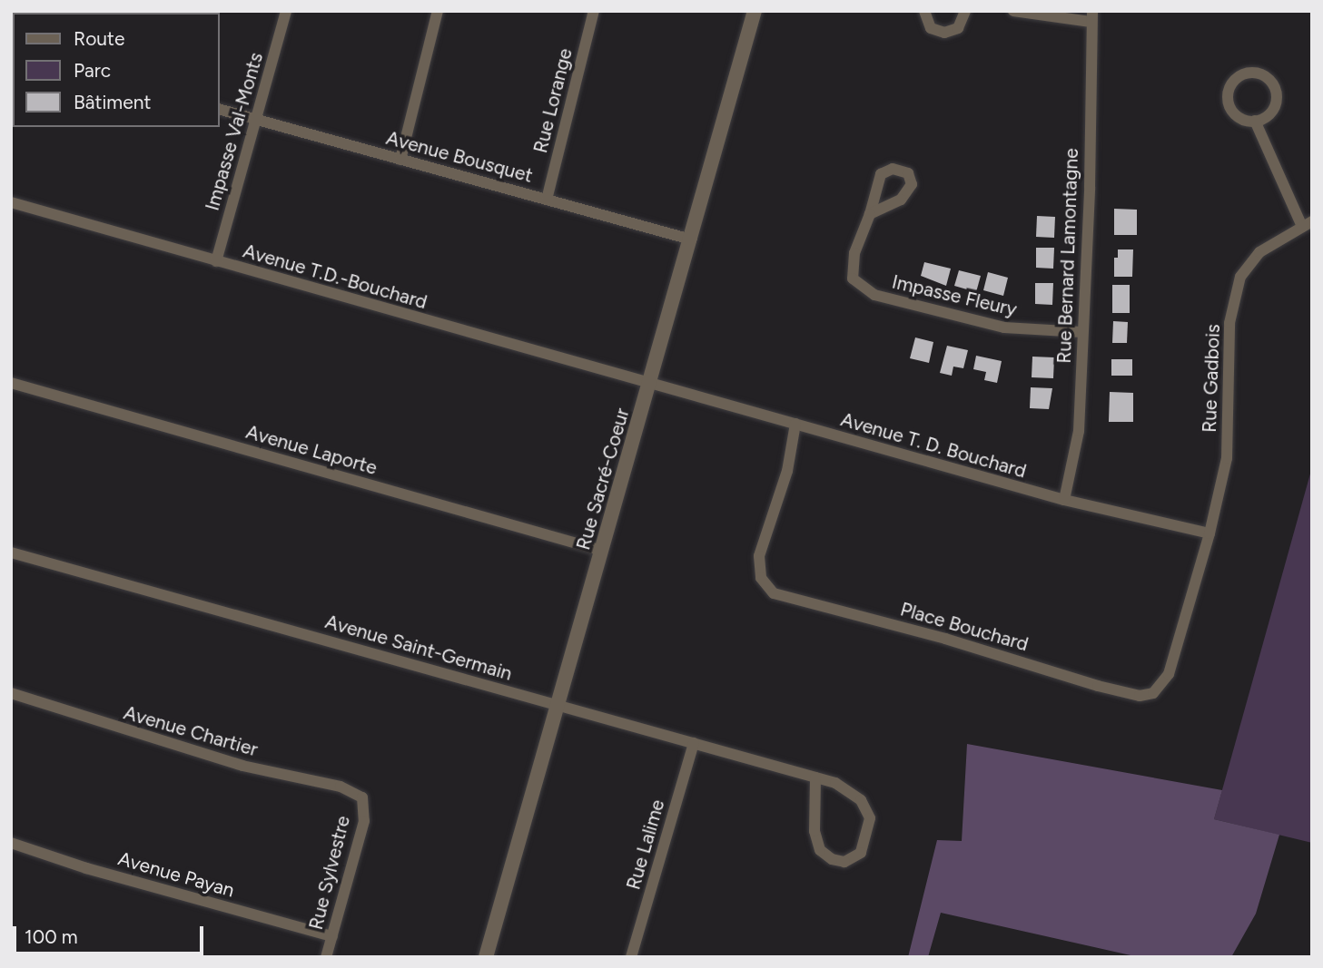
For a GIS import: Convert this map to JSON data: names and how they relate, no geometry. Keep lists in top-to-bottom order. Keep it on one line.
{"streets":{"street":["Rue Lorange","Impasse Val-Monts","Avenue Bousquet","Rue Bernard Lamontagne","Avenue T.D.-Bouchard","Impasse Fleury","Rue Gadbois","Avenue T. D. Bouchard","Avenue Laporte","Rue Sacré-Coeur","Place Bouchard","Avenue Saint-Germain","Avenue Chartier","Rue Lalime","Rue Sylvestre","Avenue Payan"]},"crossings":[["Rue Lorange","Avenue Bousquet"],["Impasse Val-Monts","Avenue Bousquet"],["Impasse Val-Monts","Avenue T.D.-Bouchard"],["Avenue Bousquet","Rue Sacré-Coeur"],["Rue Bernard Lamontagne","Impasse Fleury"],["Rue Bernard Lamontagne","Avenue T. D. Bouchard"],["Avenue T.D.-Bouchard","Avenue T. D. Bouchard"],["Avenue T.D.-Bouchard","Rue Sacré-Coeur"],["Rue Gadbois","Avenue T. D. Bouchard"],["Rue Gadbois","Place Bouchard"],["Avenue T. D. Bouchard","Rue Sacré-Coeur"],["Avenue T. D. Bouchard","Place Bouchard"],["Avenue Laporte","Rue Sacré-Coeur"],["Rue Sacré-Coeur","Avenue Saint-Germain"],["Avenue Saint-Germain","Rue Lalime"],["Avenue Chartier","Rue Sylvestre"],["Rue Sylvestre","Avenue Payan"]],"legend":["Route","Parc","Bâtiment"],"scale_bar":"100 m"}
